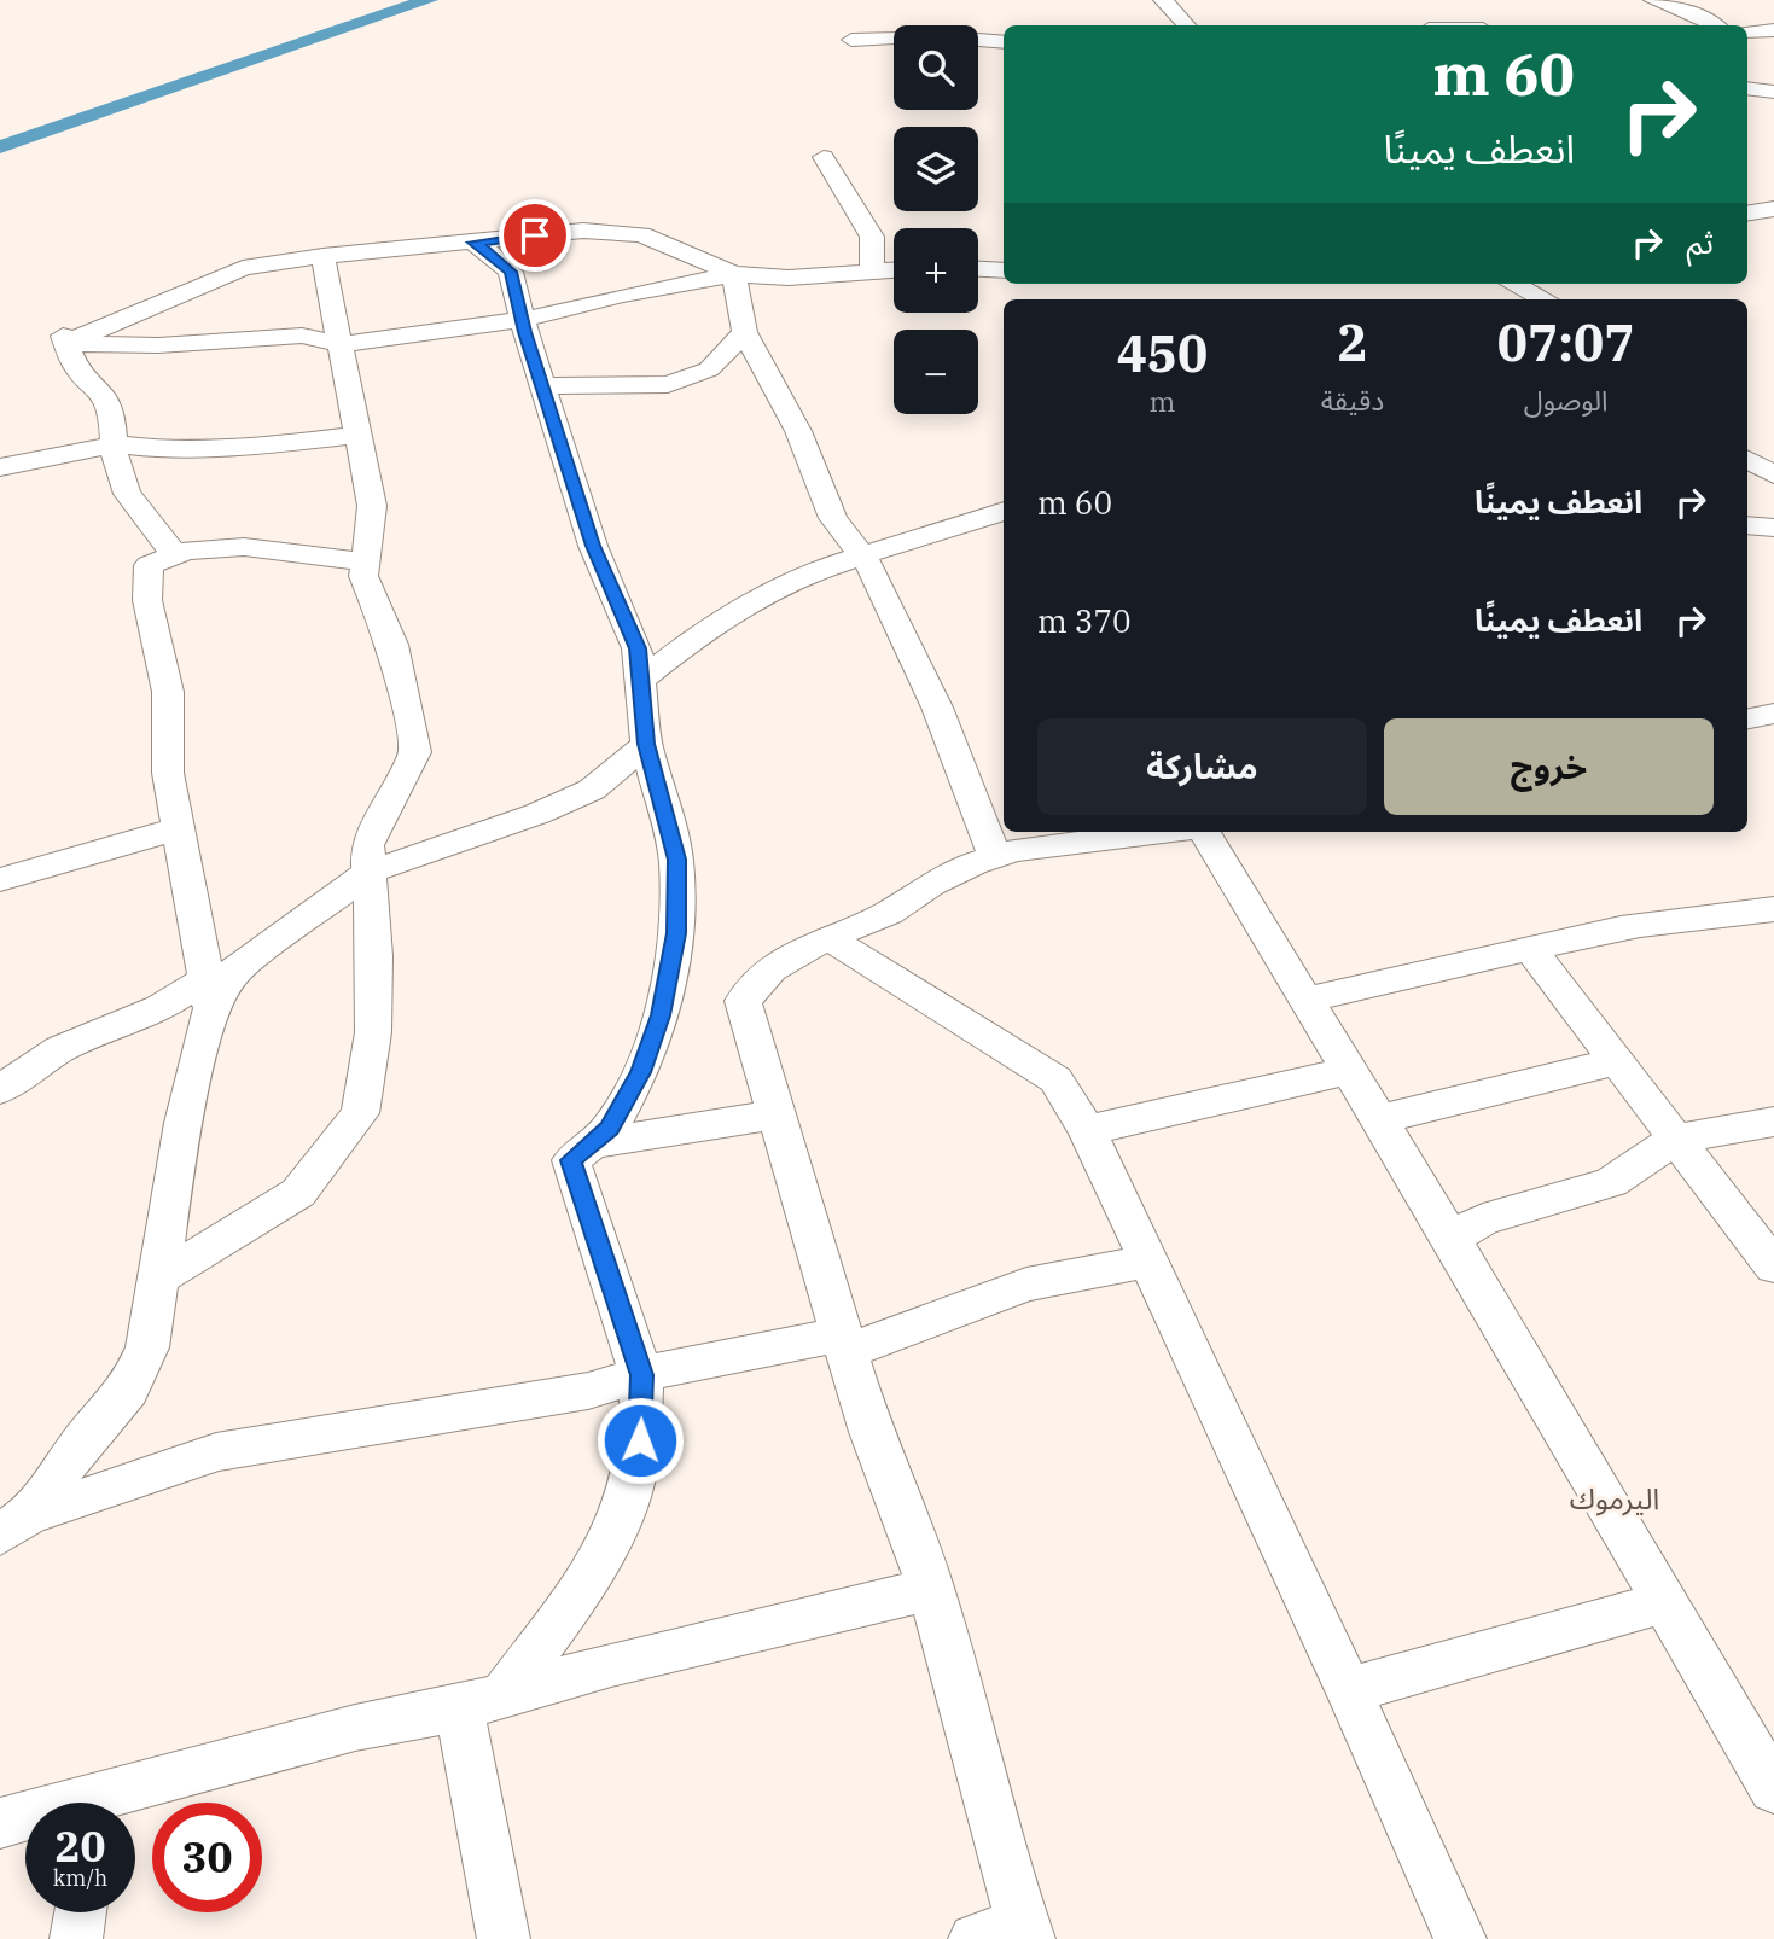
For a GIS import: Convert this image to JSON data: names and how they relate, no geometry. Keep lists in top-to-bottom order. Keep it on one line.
{"districts":["اليرموك"],"page":{"map_buttons":["+","−"],"turn":["60 m","انعطف يمينًا"],"then":"ثم","eta":["07:07","الوصول","2","دقيقة","450","m"],"list":[{"name":"انعطف يمينًا","value":"60 m"},{"name":"انعطف يمينًا","value":"370 m"}],"buttons":["خروج","مشاركة"],"speed":"20 km/h","limit":"30"}}
